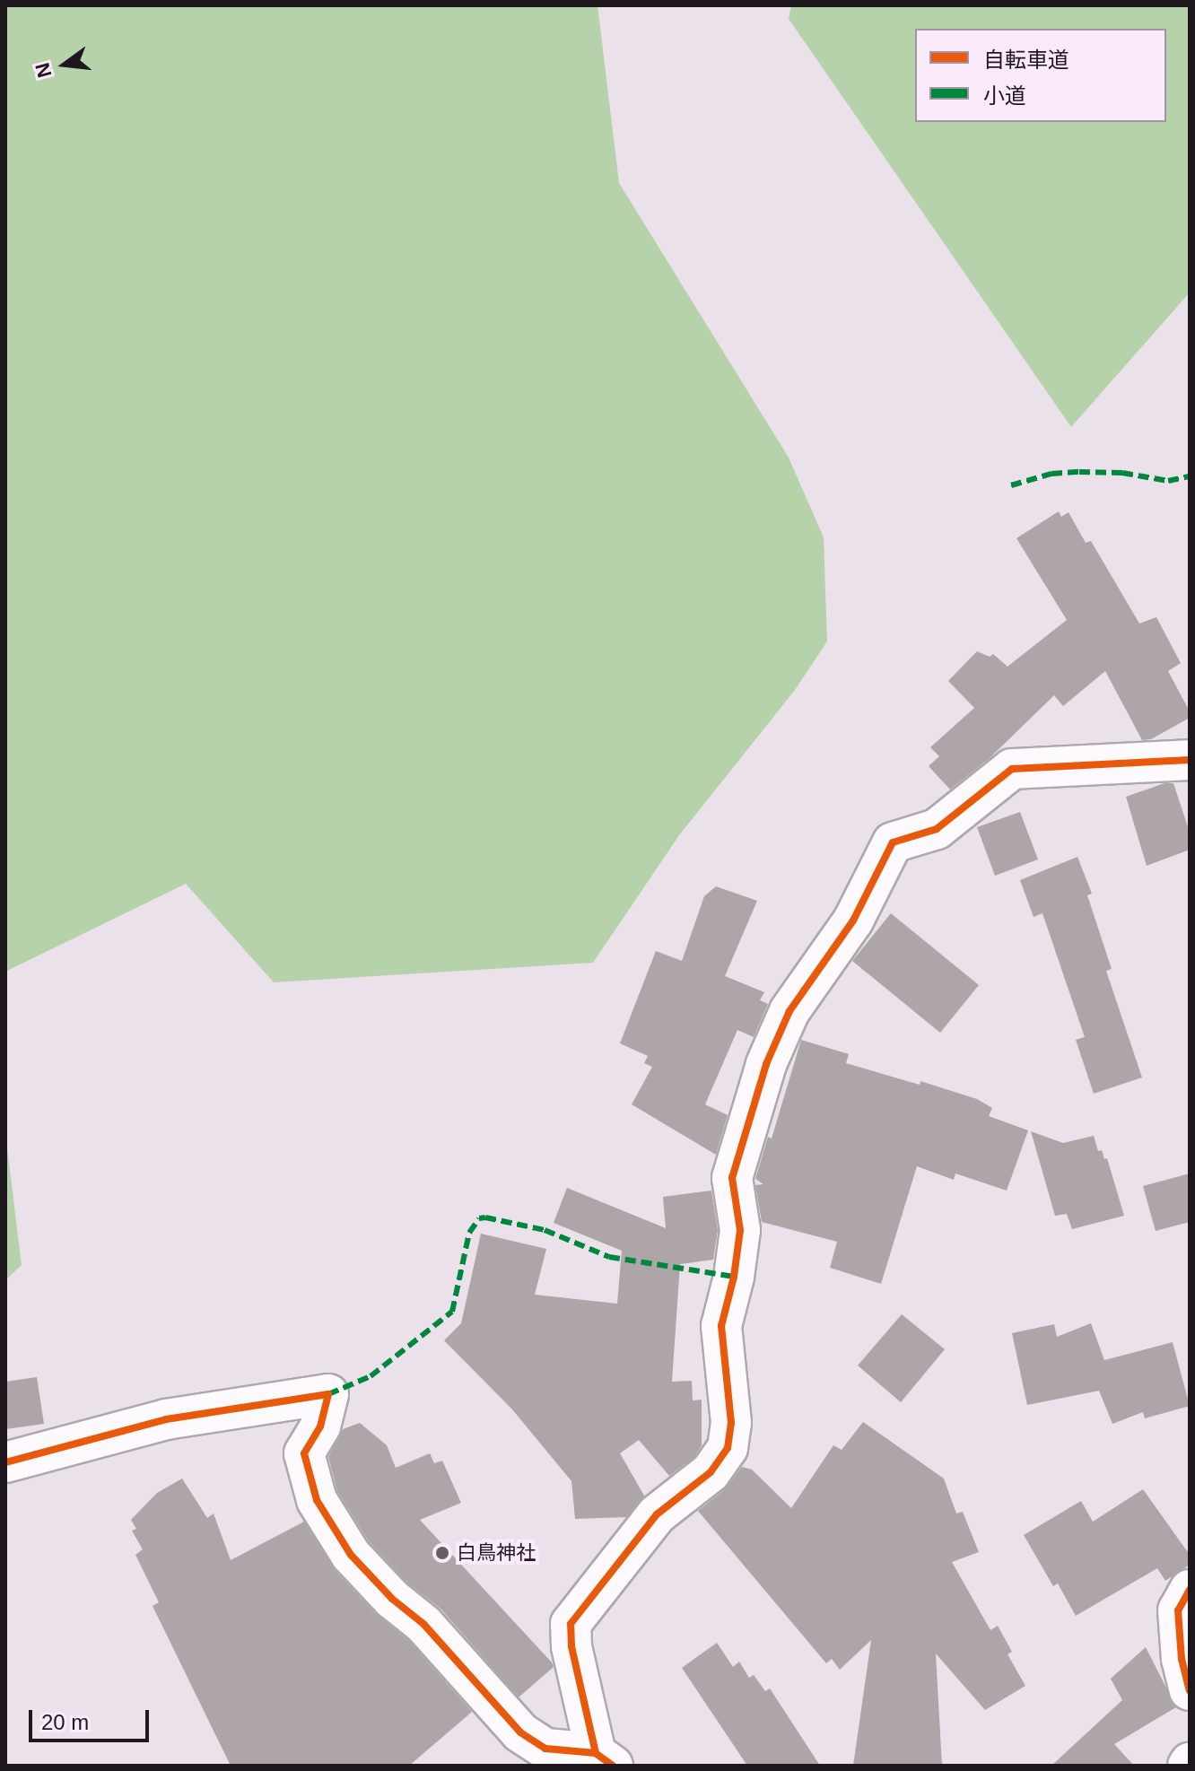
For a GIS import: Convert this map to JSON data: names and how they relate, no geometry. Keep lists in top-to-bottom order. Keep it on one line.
{"places":["白鳥神社"],"legend":["自転車道","小道"],"scale_bar":"20 m","north":"left"}
